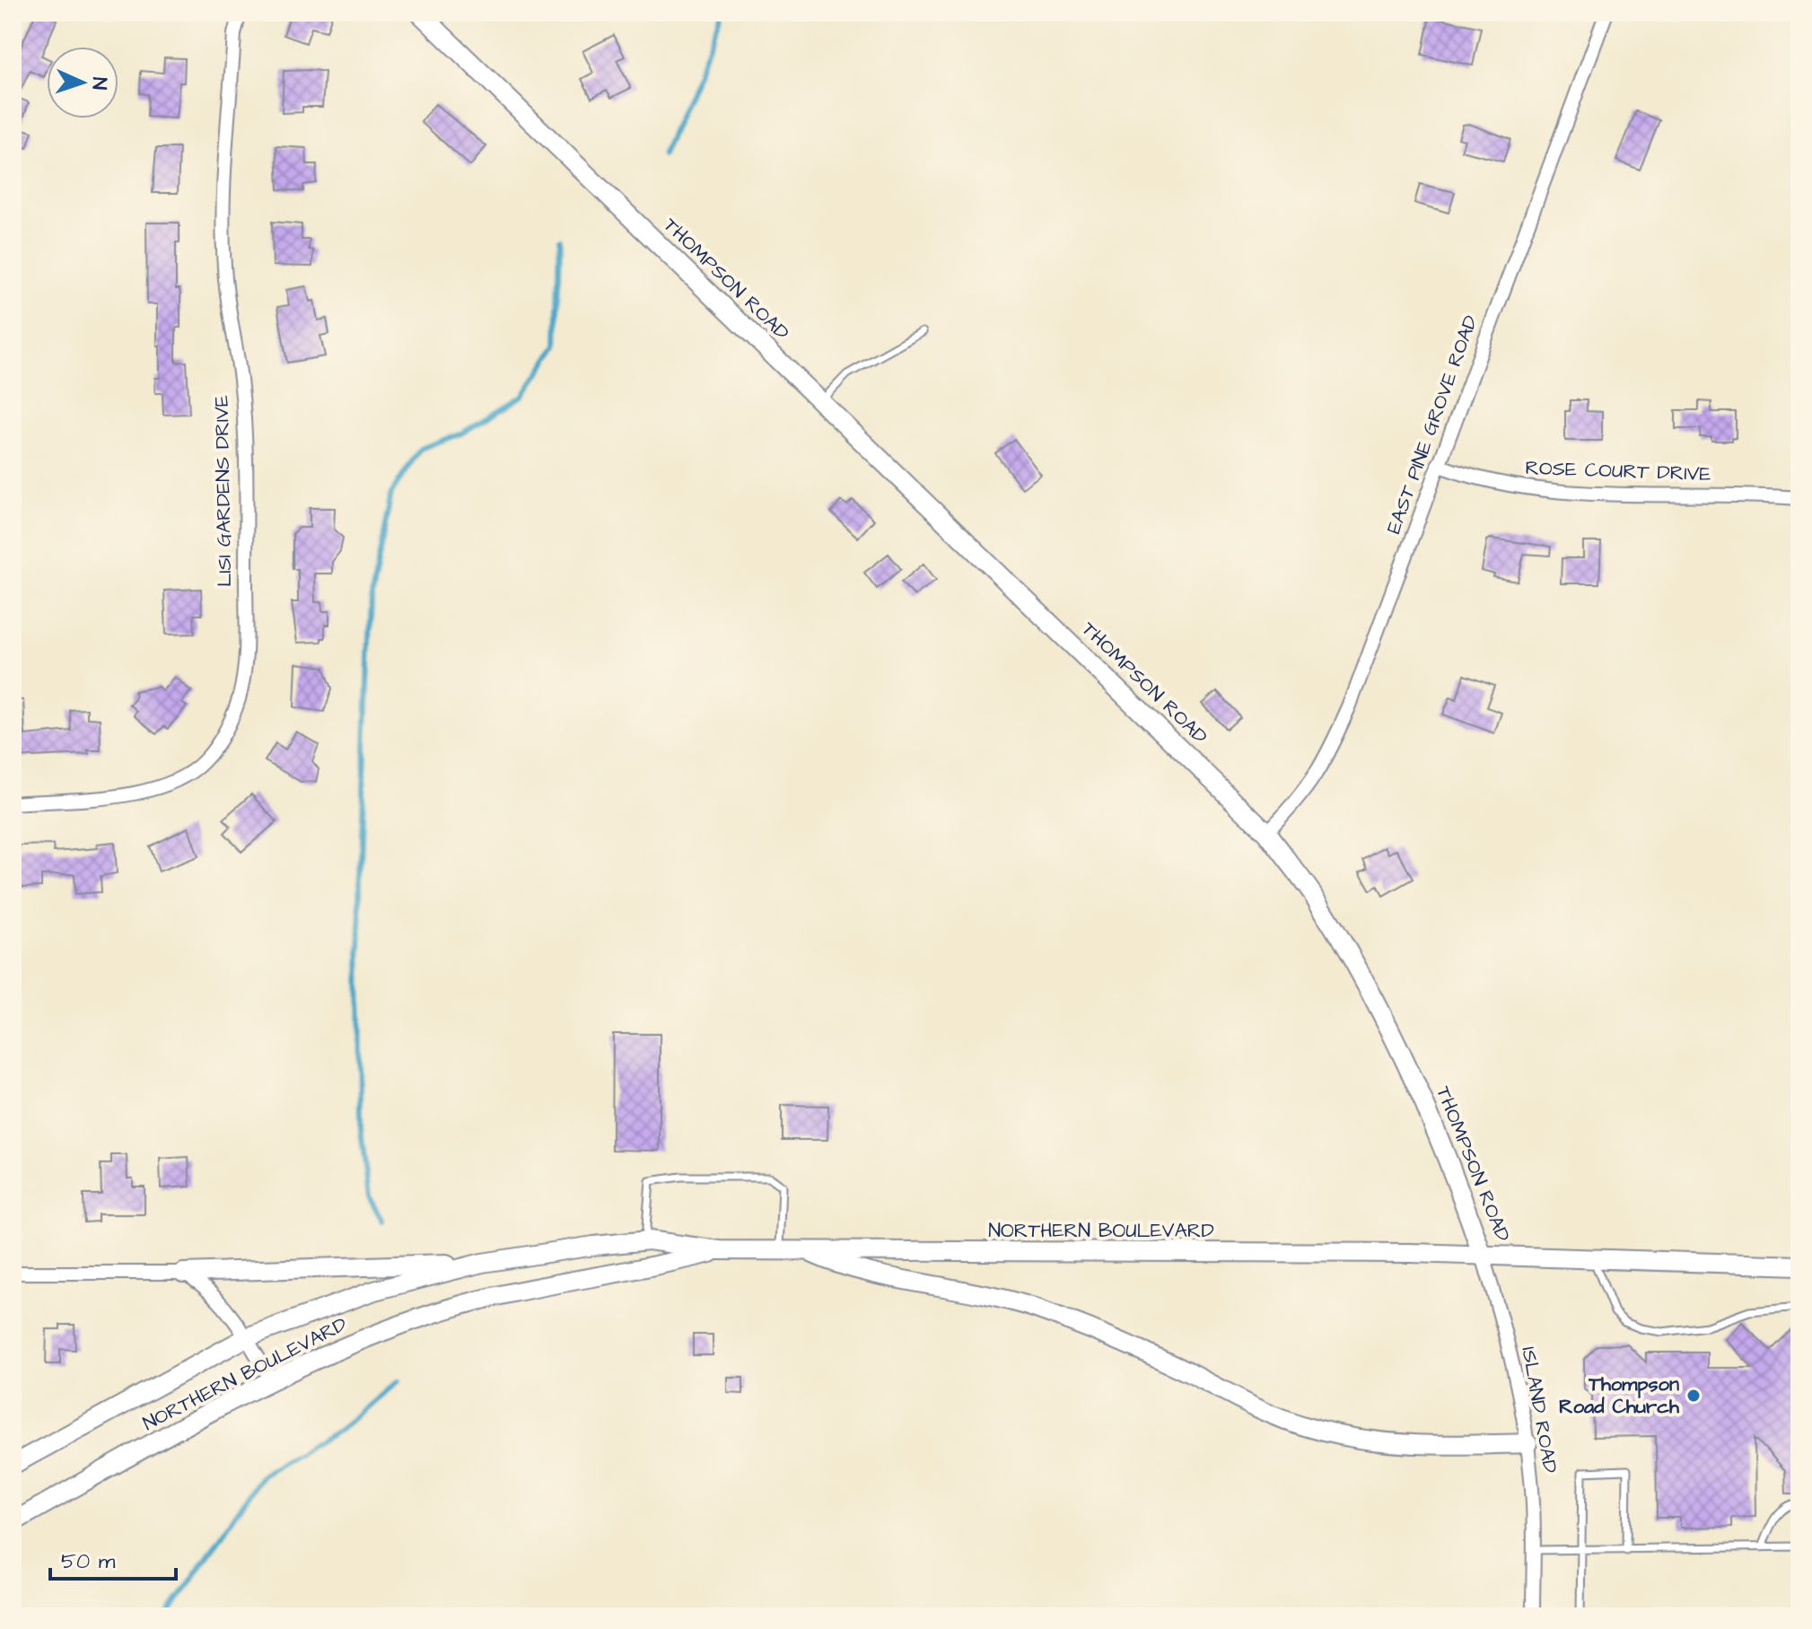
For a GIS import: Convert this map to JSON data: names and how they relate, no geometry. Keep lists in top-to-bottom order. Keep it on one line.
{"streets":{"main road":["THOMPSON ROAD","NORTHERN BOULEVARD"],"street":["EAST PINE GROVE ROAD","ROSE COURT DRIVE","LISI GARDENS DRIVE","ISLAND ROAD"]},"crossings":[["THOMPSON ROAD","EAST PINE GROVE ROAD"],["THOMPSON ROAD","NORTHERN BOULEVARD"],["THOMPSON ROAD","ISLAND ROAD"],["EAST PINE GROVE ROAD","ROSE COURT DRIVE"],["NORTHERN BOULEVARD","ISLAND ROAD"]],"places":["Thompson Road Church"],"scale_bar":"50 m","north":"right"}
